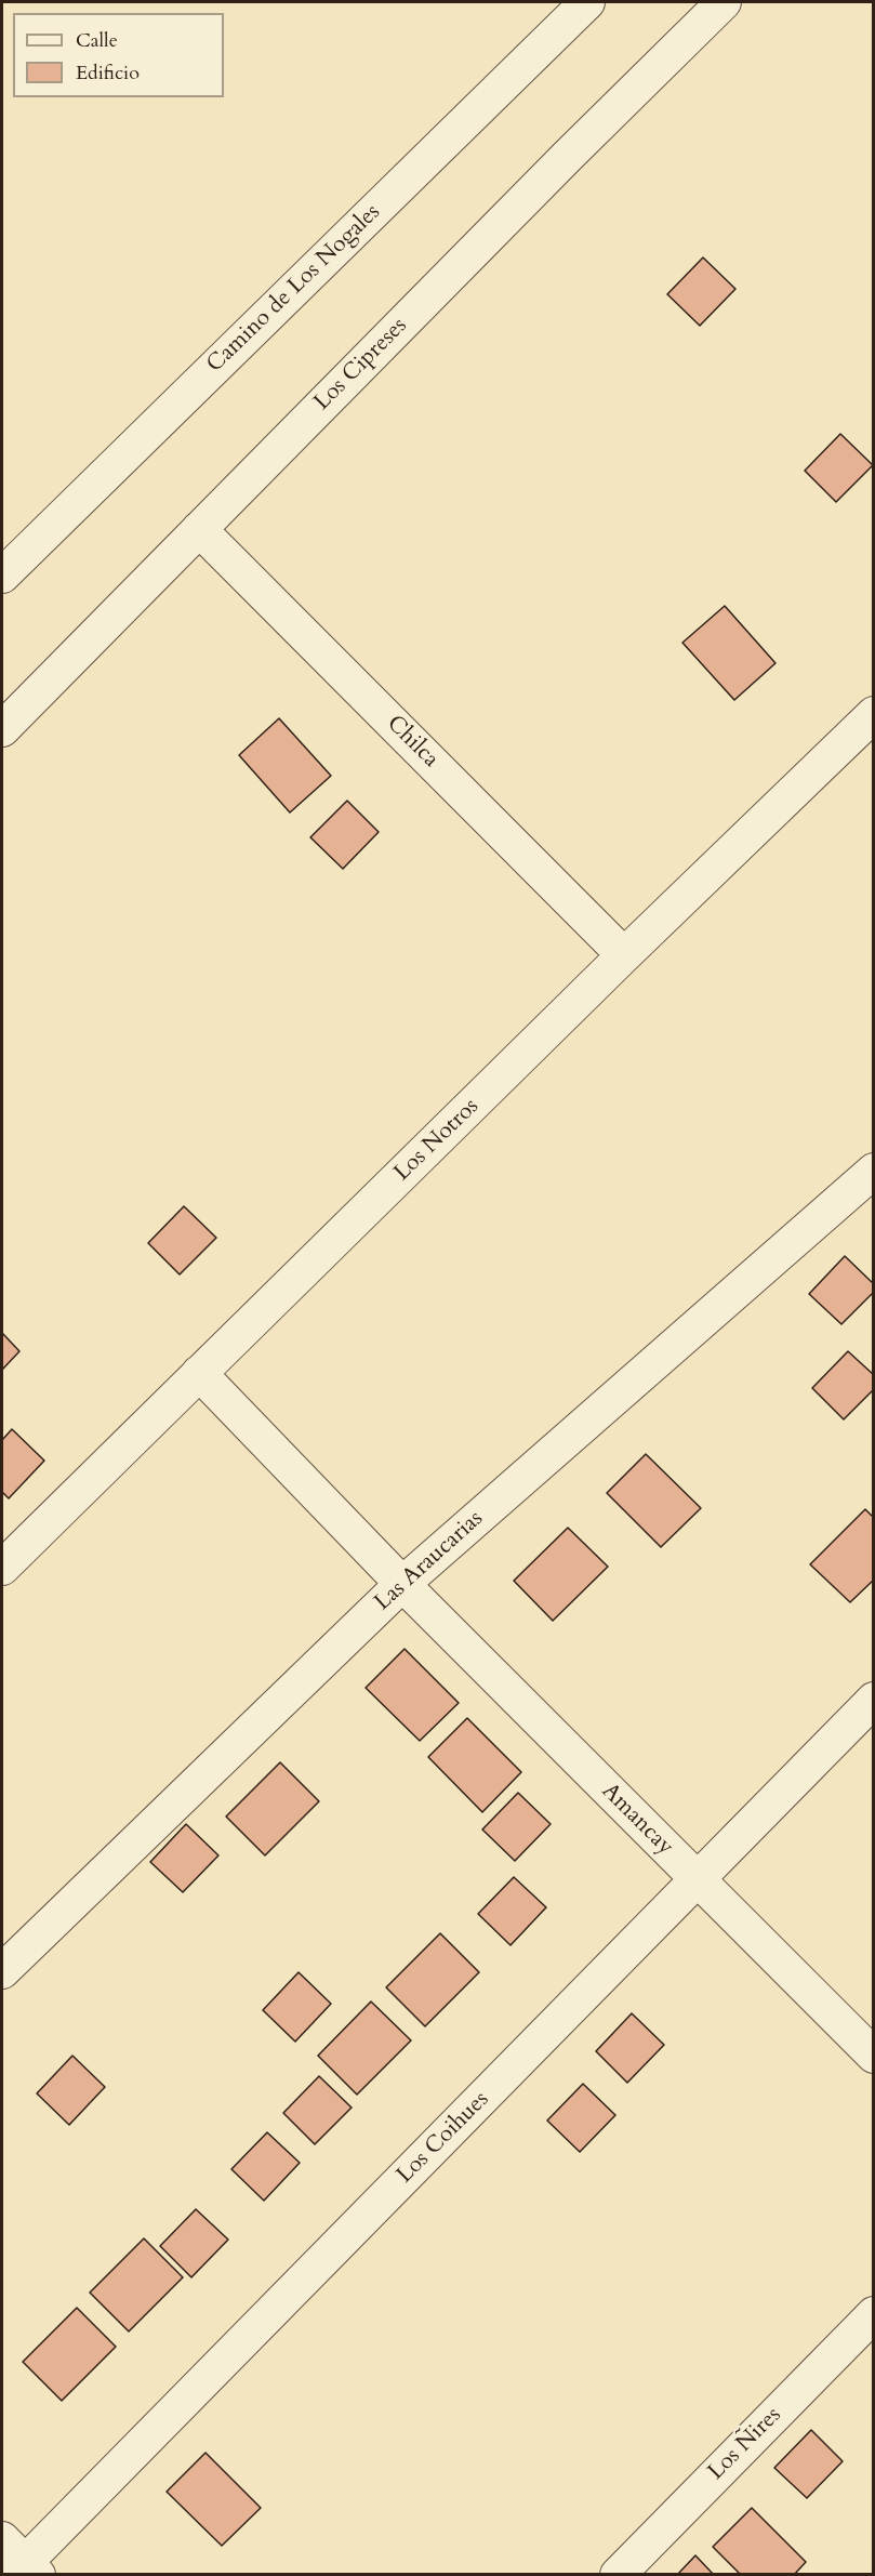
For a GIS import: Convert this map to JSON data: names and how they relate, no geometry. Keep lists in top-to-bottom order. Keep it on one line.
{"streets":{"street":["Camino de Los Nogales","Los Cipreses","Chilca","Los Notros","Las Araucarias","Amancay","Los Coihues","Los Ñires"]},"crossings":[["Los Cipreses","Chilca"],["Chilca","Los Notros"],["Los Notros","Amancay"],["Las Araucarias","Amancay"],["Amancay","Los Coihues"]],"legend":["Calle","Edificio"]}
